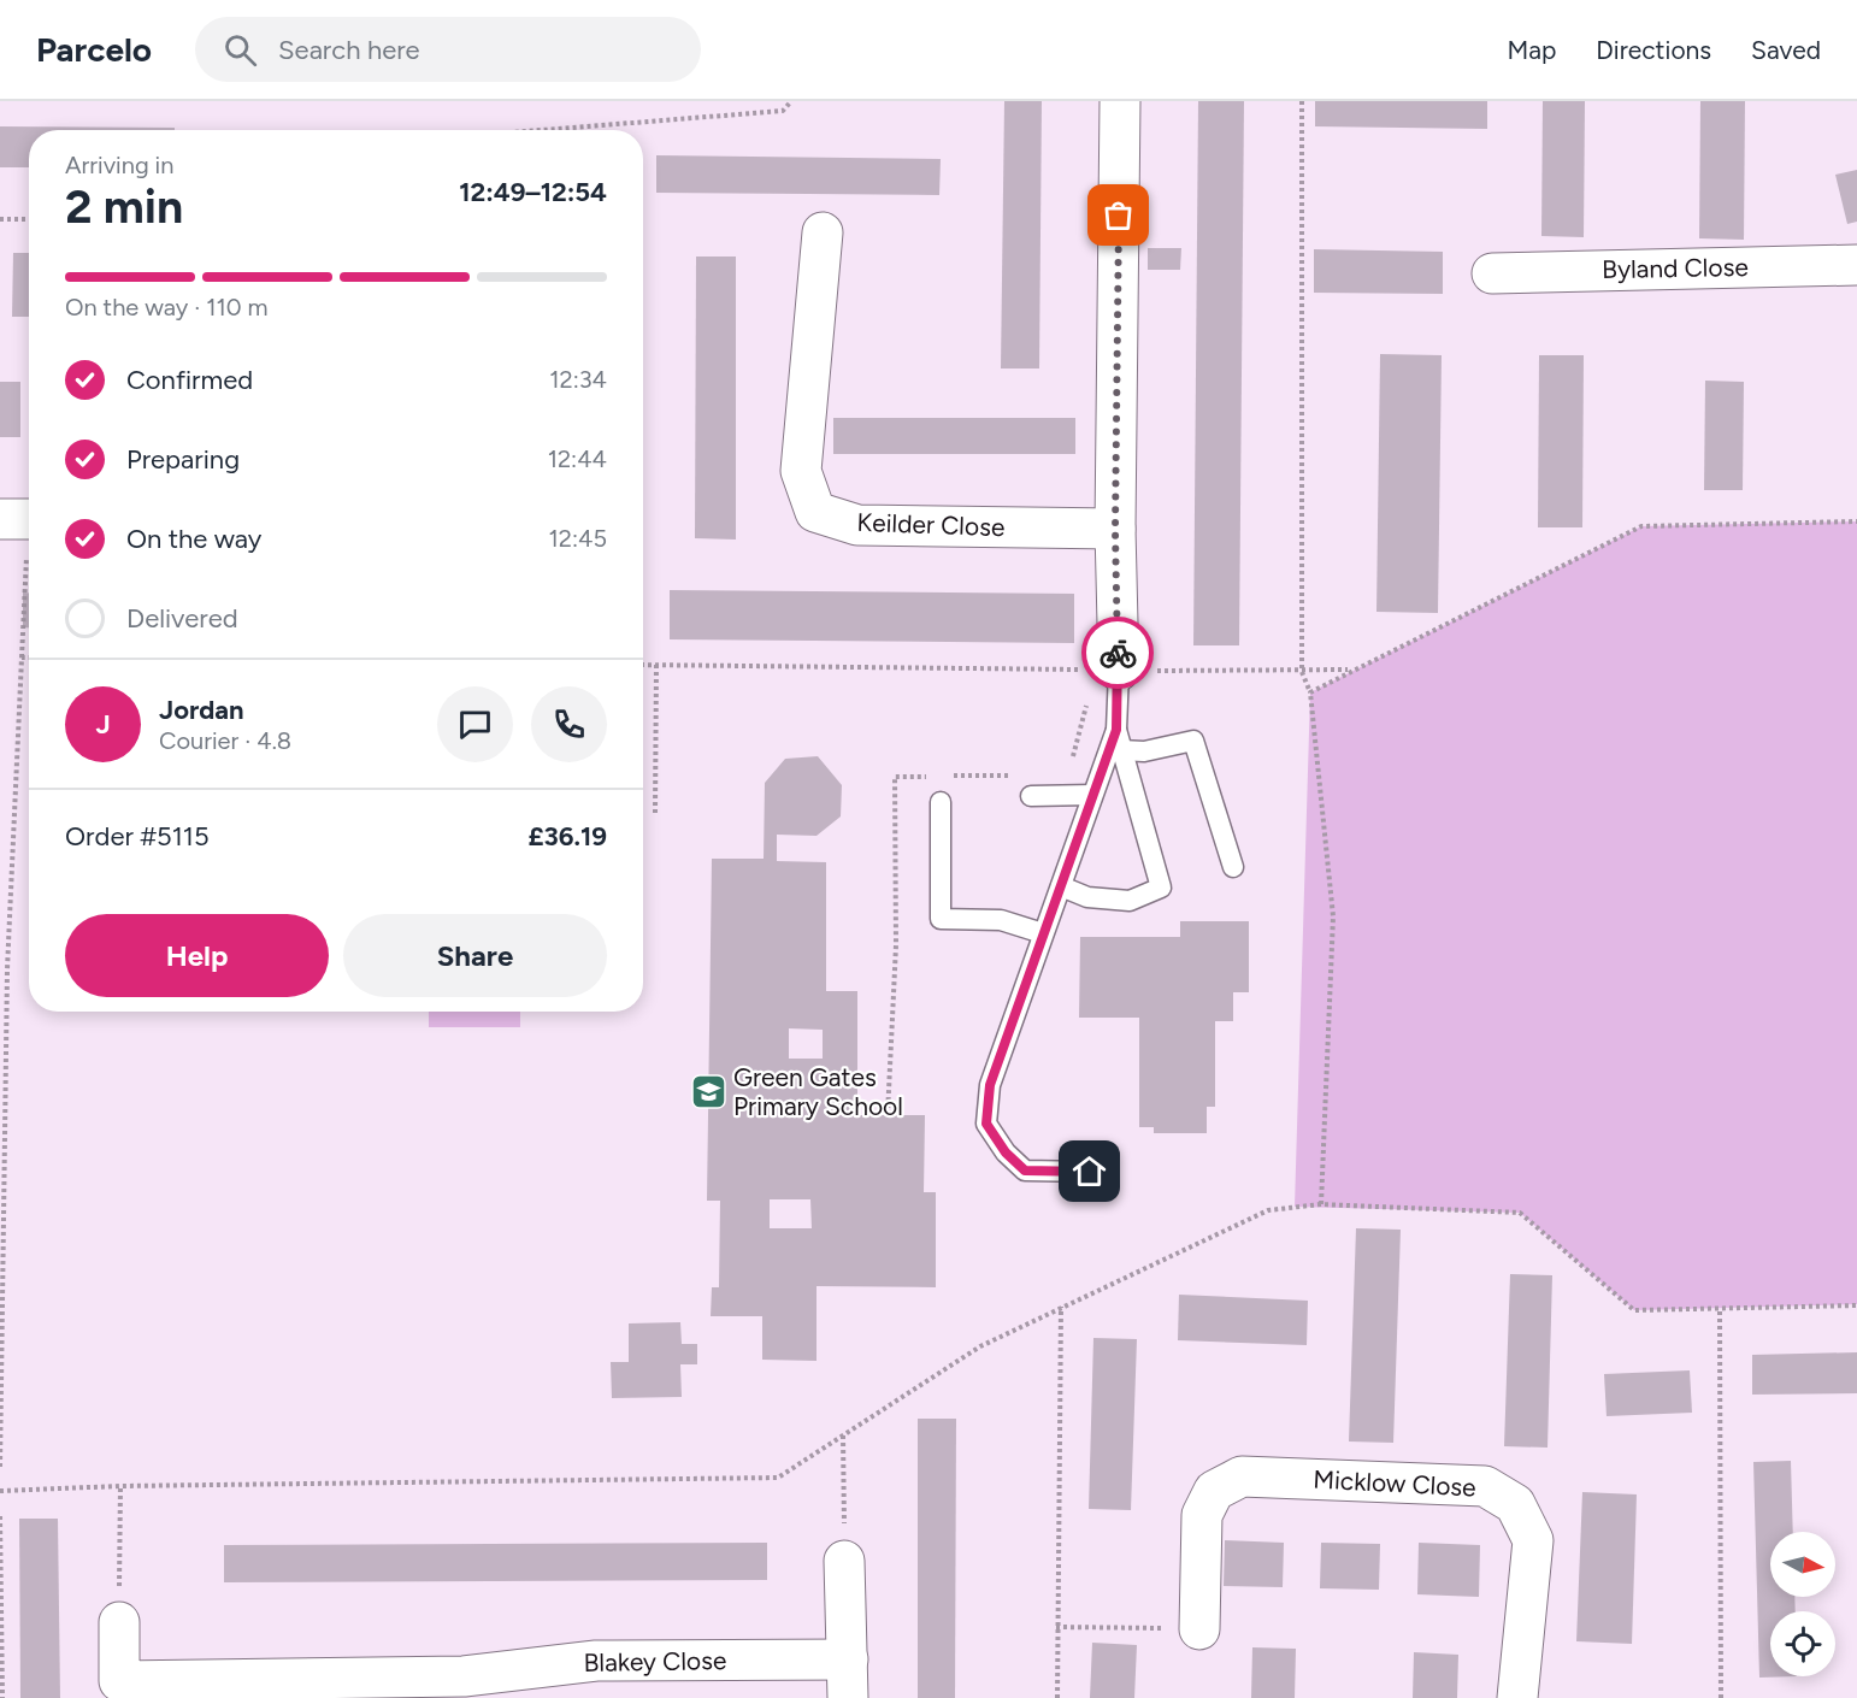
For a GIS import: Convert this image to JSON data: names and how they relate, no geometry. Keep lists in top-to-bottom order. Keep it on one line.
{"streets":{"street":["Byland Close","Keilder Close","Micklow Close","Blakey Close"]},"places":{"school or university":["Green Gates Primary School"]},"north":"right","page":{"header":"Parcelo","search":"Search here","nav":["Map","Directions","Saved"],"heading":["2 min","Arriving in","12:49–12:54"],"panel":["Jordan","Courier · 4.8","Order #5115","£36.19"],"bar":"On the way · 110 m","list":[["Confirmed","12:34"],["Preparing","12:44"],["On the way","12:45"],"Delivered"],"round":"J","buttons":["Help","Share"]}}
